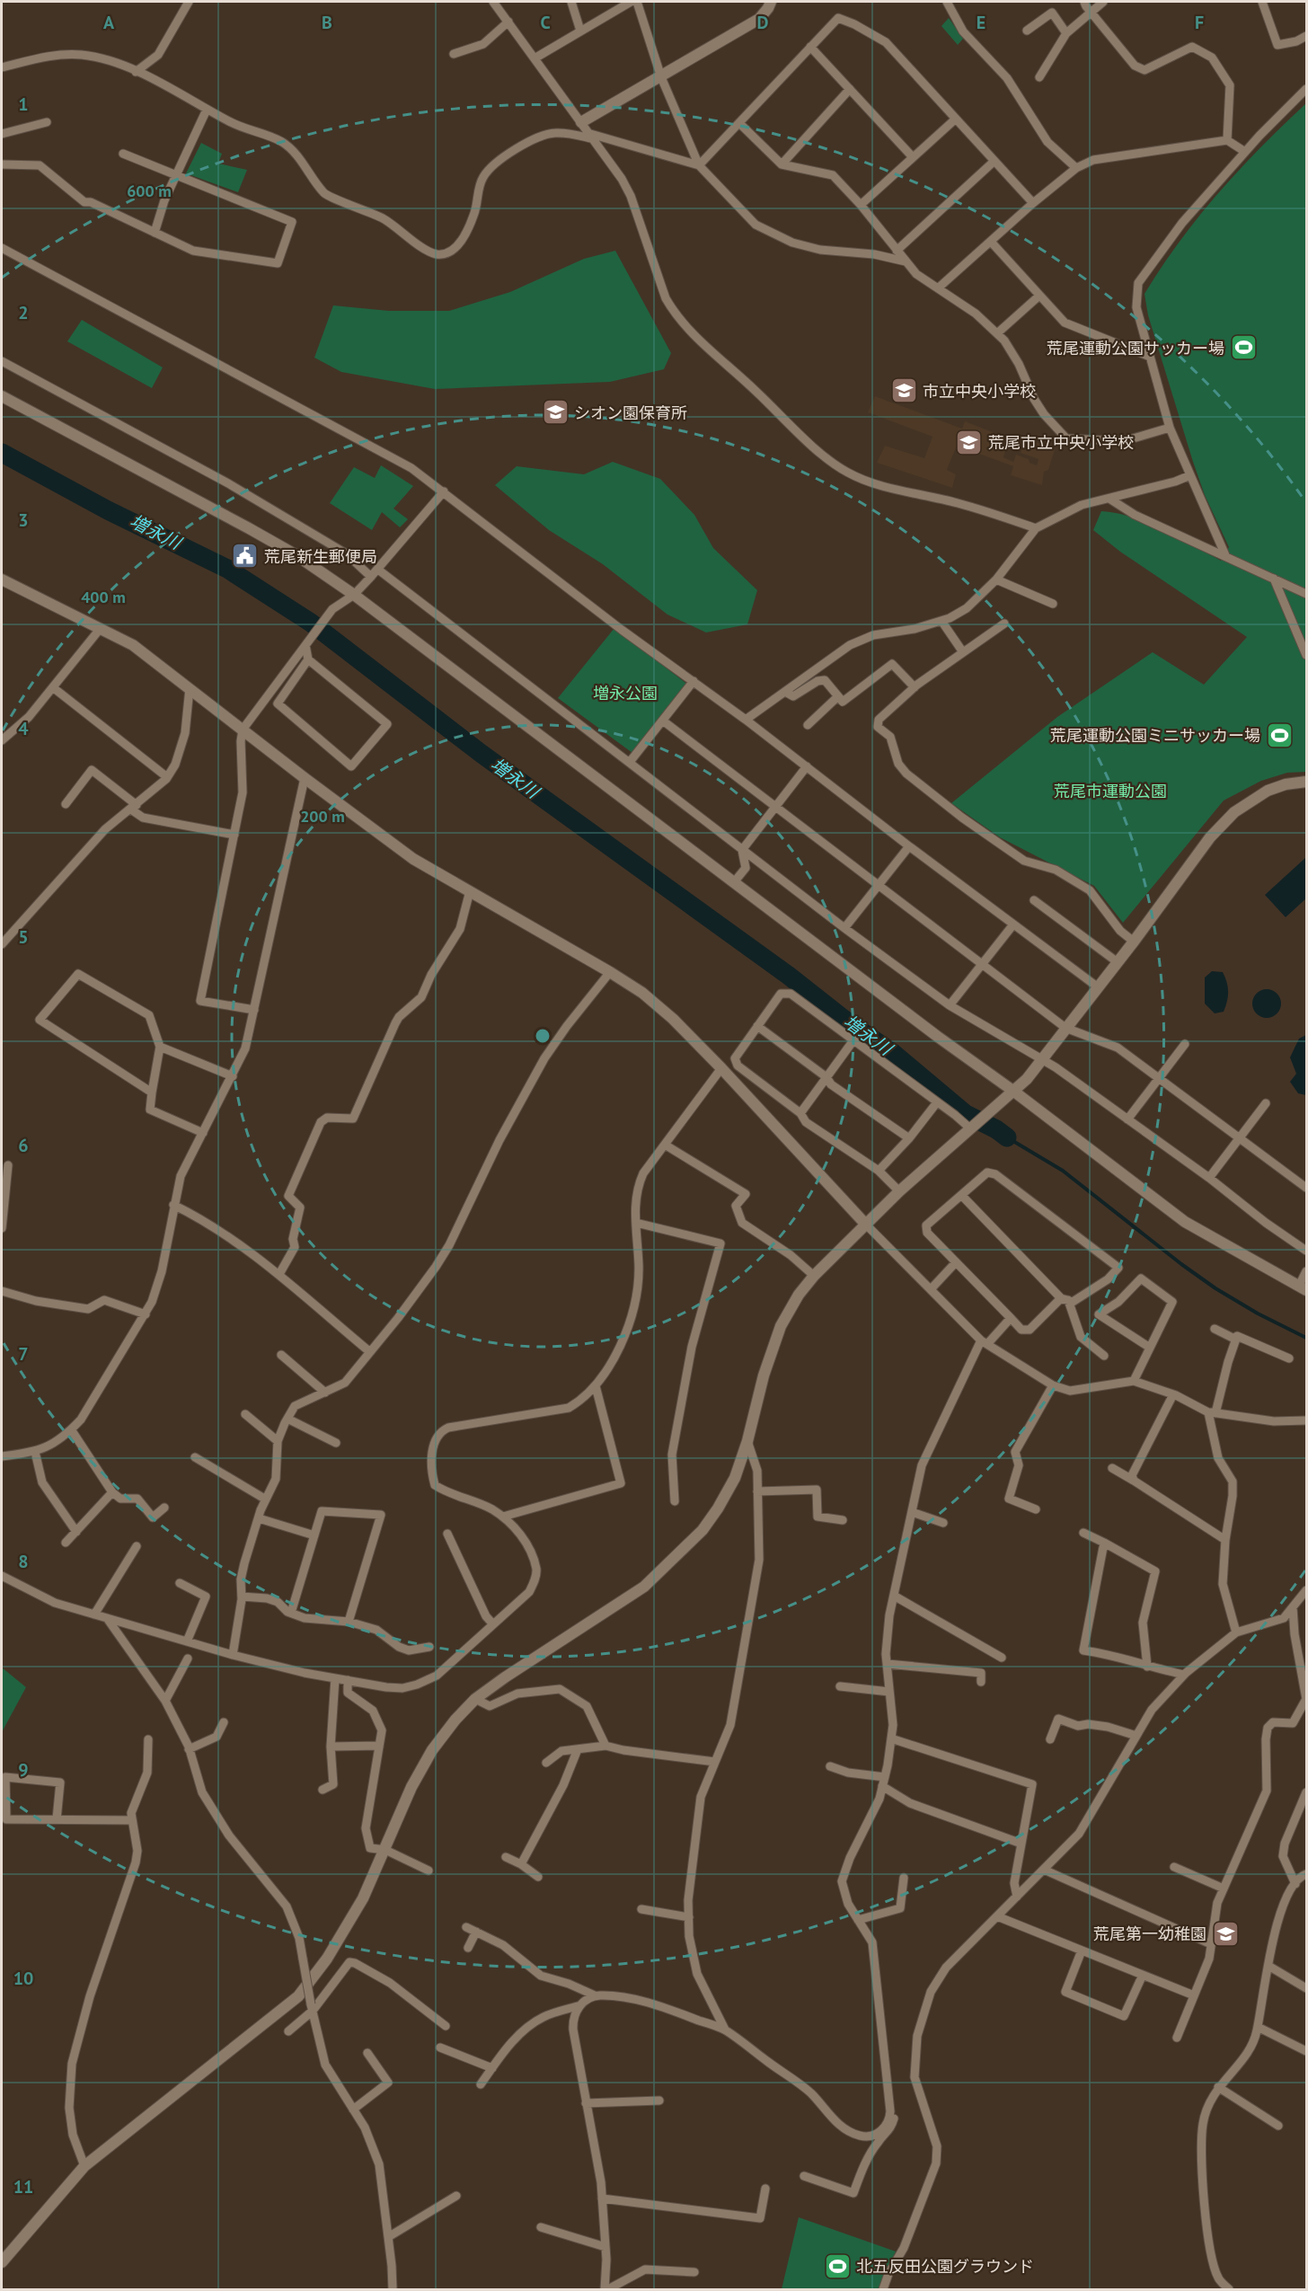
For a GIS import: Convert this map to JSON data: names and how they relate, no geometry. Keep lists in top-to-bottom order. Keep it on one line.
{"water":["増永川"],"parks":["増永公園","荒尾市運動公園"],"places":{"sports":["荒尾運動公園サッカー場","荒尾運動公園ミニサッカー場","北五反田公園グラウンド"],"school or university":["市立中央小学校","シオン園保育所","荒尾市立中央小学校","荒尾第一幼稚園"],"public building":["荒尾新生郵便局"]},"grid":{"columns":["A","B","C","D","E","F"],"rows":["1","2","3","4","5","6","7","8","9","10","11"]},"rings":["600 m","400 m","200 m"]}
